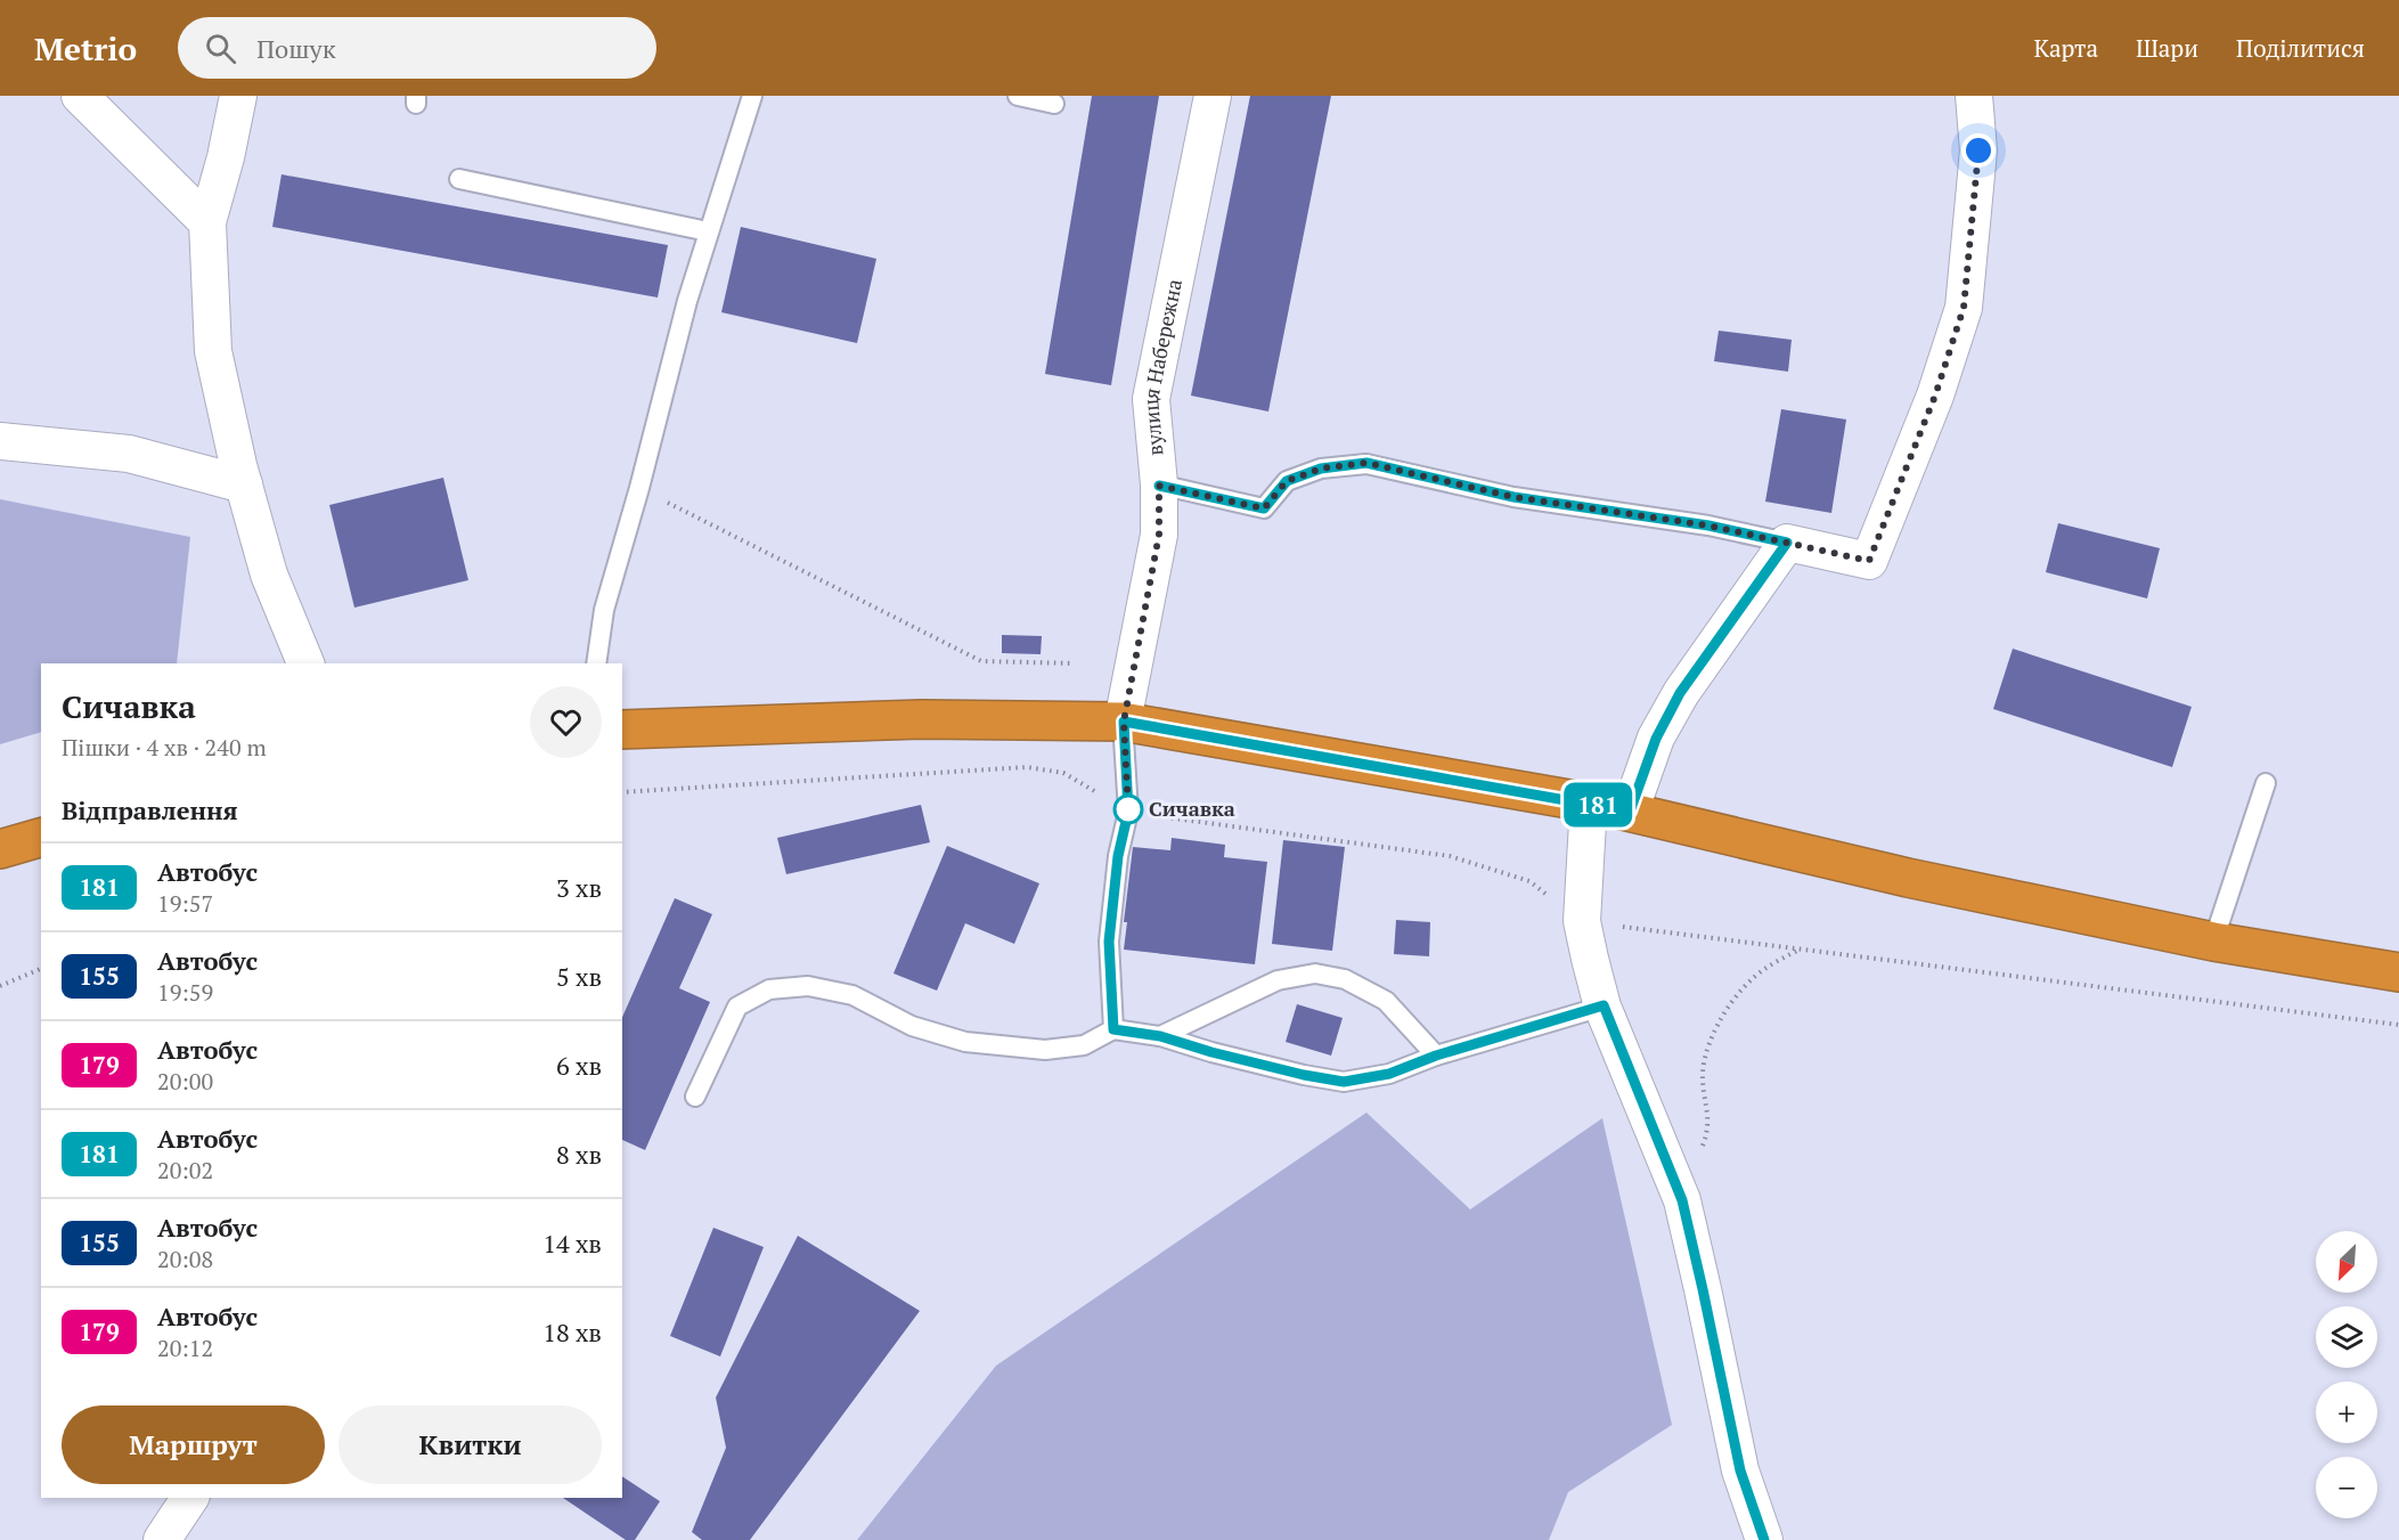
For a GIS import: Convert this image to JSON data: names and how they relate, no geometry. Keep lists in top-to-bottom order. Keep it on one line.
{"streets":{"street":["вулиця Набережна"]},"places":["Сичавка"],"lines":["bus line 181"],"north":"bottom left","page":{"header":"Metrio","search":"Пошук","nav":["Карта","Шари","Поділитися"],"on_map":"181","heading":[["Сичавка","Пішки · 4 хв · 240 m"],"Відправлення"],"list":[{"mark":"181","name":"Автобус","note":"19:57","value":"3 хв"},{"mark":"155","name":"Автобус","note":"19:59","value":"5 хв"},{"mark":"179","name":"Автобус","note":"20:00","value":"6 хв"},{"mark":"181","name":"Автобус","note":"20:02","value":"8 хв"},{"mark":"155","name":"Автобус","note":"20:08","value":"14 хв"},{"mark":"179","name":"Автобус","note":"20:12","value":"18 хв"}],"map_buttons":["+","−"],"buttons":["Маршрут","Квитки"]}}
